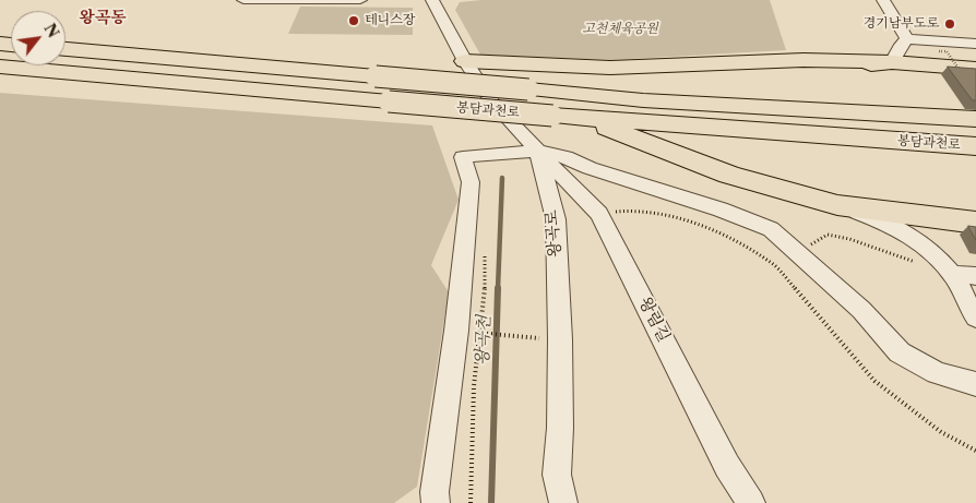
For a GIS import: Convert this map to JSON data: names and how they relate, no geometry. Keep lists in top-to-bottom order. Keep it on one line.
{"streets":{"highway":["봉담과천로"],"street":["왕곡로","왕림길"]},"crossings":[["왕곡로","왕림길"]],"districts":["왕곡동"],"water":["왕곡천"],"parks":["고천체육공원"],"places":["테니스장","경기남부도로"],"north":"top right"}
